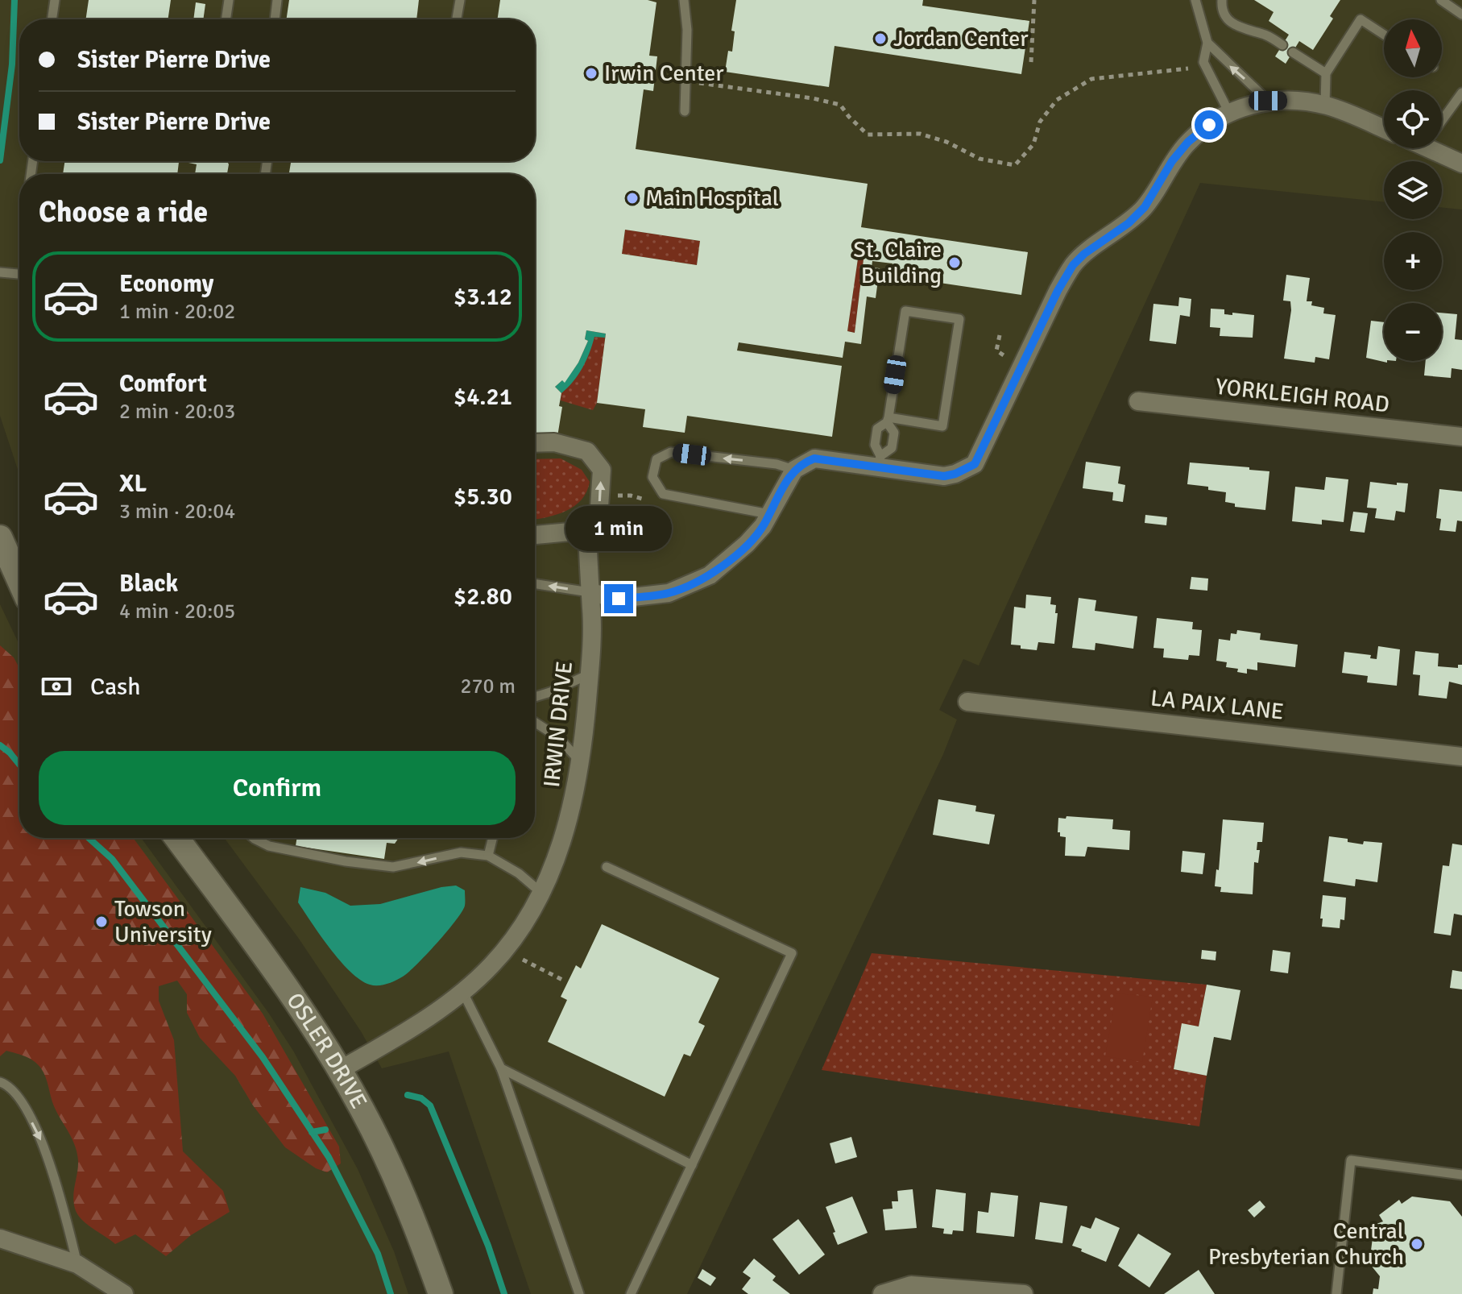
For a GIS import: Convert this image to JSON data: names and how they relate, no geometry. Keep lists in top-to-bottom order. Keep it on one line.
{"streets":{"street":["YORKLEIGH ROAD","LA PAIX LANE","IRWIN DRIVE","OSLER DRIVE"]},"crossings":[["IRWIN DRIVE","OSLER DRIVE"]],"places":["Jordan Center","Irwin Center","Main Hospital","St. Claire Building","Towson University","Central Presbyterian Church"],"north":"top","page":{"map_buttons":["+","−"],"banner":["Sister Pierre Drive","Sister Pierre Drive"],"heading":"Choose a ride","list":[{"name":"Economy","note":"1 min · 20:02","value":"$3.12"},{"name":"Comfort","note":"2 min · 20:03","value":"$4.21"},{"name":"XL","note":"3 min · 20:04","value":"$5.30"},{"name":"Black","note":"4 min · 20:05","value":"$2.80"}],"bubble":"1 min","pay":["Cash","270 m"],"buttons":"Confirm"}}
